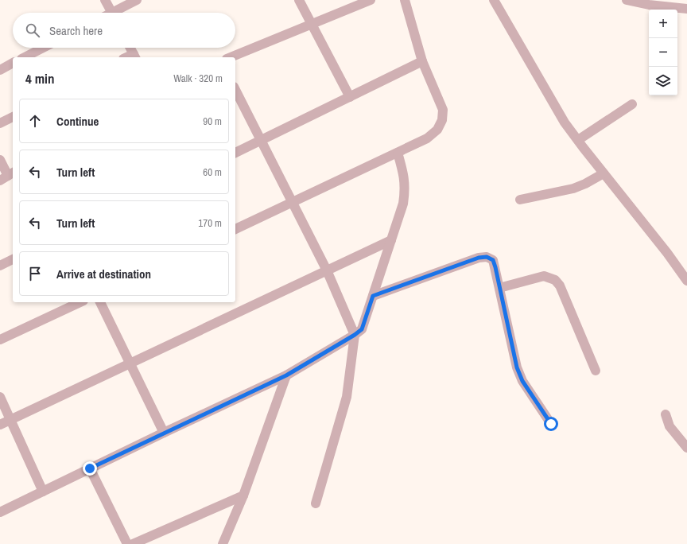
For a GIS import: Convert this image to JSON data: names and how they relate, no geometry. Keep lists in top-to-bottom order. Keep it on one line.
{"page":{"map_buttons":["+","−"],"search":"Search here","heading":["4 min","Walk · 320 m"],"list":[["Continue","90 m"],["Turn left","60 m"],["Turn left","170 m"],"Arrive at destination"]}}
